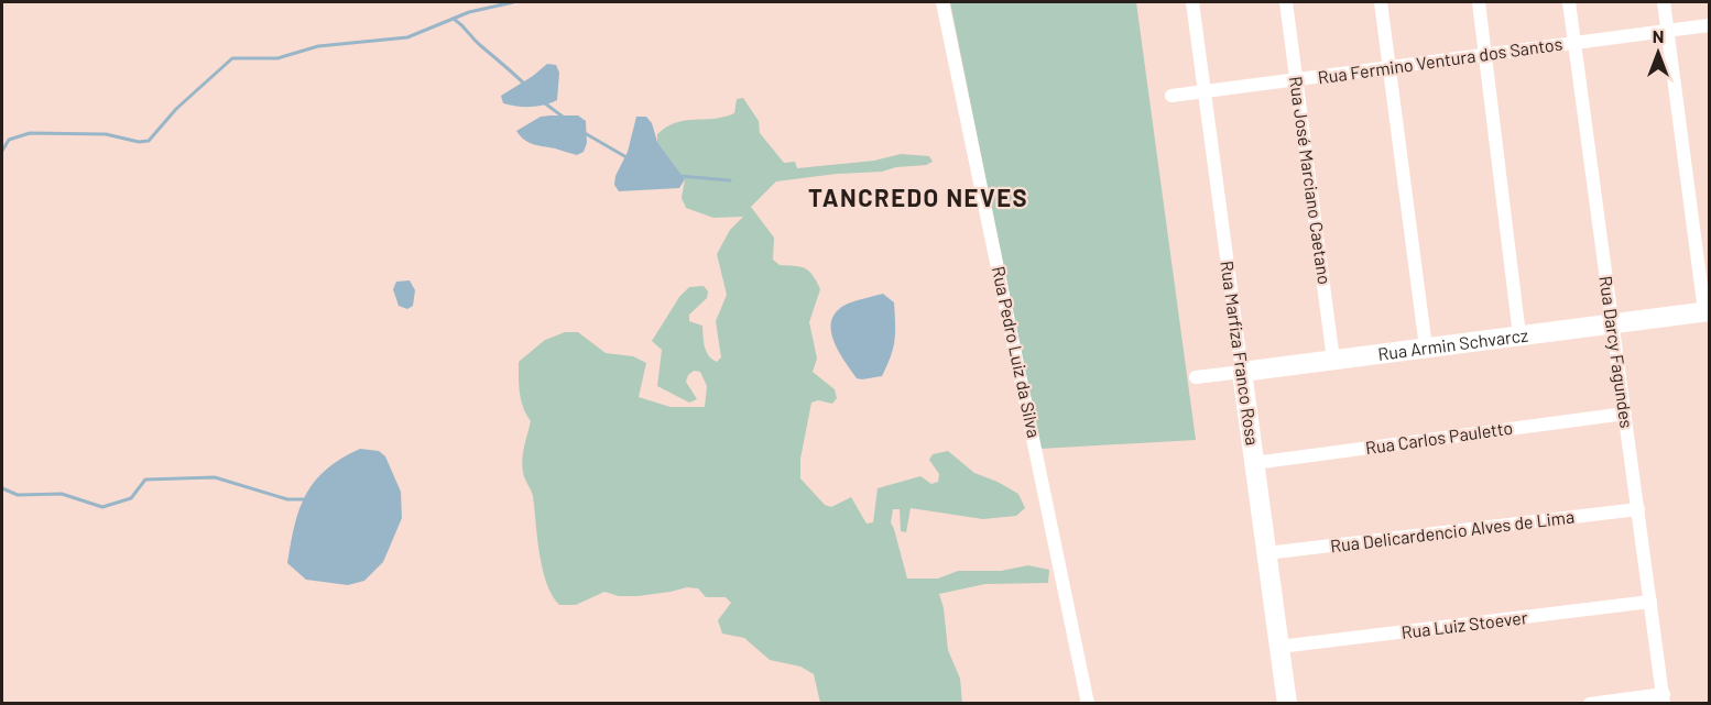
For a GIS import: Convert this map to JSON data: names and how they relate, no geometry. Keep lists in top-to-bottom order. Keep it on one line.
{"streets":{"street":["Rua Fermino Ventura dos Santos","Rua José Marciano Caetano","Rua Armin Schvarcz","Rua Pedro Luiz da Silva","Rua Darcy Fagundes","Rua Marfiza Franco Rosa","Rua Carlos Pauletto","Rua Delicardencio Alves de Lima","Rua Luiz Stoever"]},"crossings":[["Rua Fermino Ventura dos Santos","Rua José Marciano Caetano"],["Rua Fermino Ventura dos Santos","Rua Darcy Fagundes"],["Rua Fermino Ventura dos Santos","Rua Marfiza Franco Rosa"],["Rua José Marciano Caetano","Rua Armin Schvarcz"],["Rua Armin Schvarcz","Rua Darcy Fagundes"],["Rua Armin Schvarcz","Rua Marfiza Franco Rosa"],["Rua Darcy Fagundes","Rua Carlos Pauletto"],["Rua Darcy Fagundes","Rua Delicardencio Alves de Lima"],["Rua Darcy Fagundes","Rua Luiz Stoever"],["Rua Marfiza Franco Rosa","Rua Carlos Pauletto"],["Rua Marfiza Franco Rosa","Rua Delicardencio Alves de Lima"],["Rua Marfiza Franco Rosa","Rua Luiz Stoever"]],"districts":["TANCREDO NEVES"],"north":"top"}
